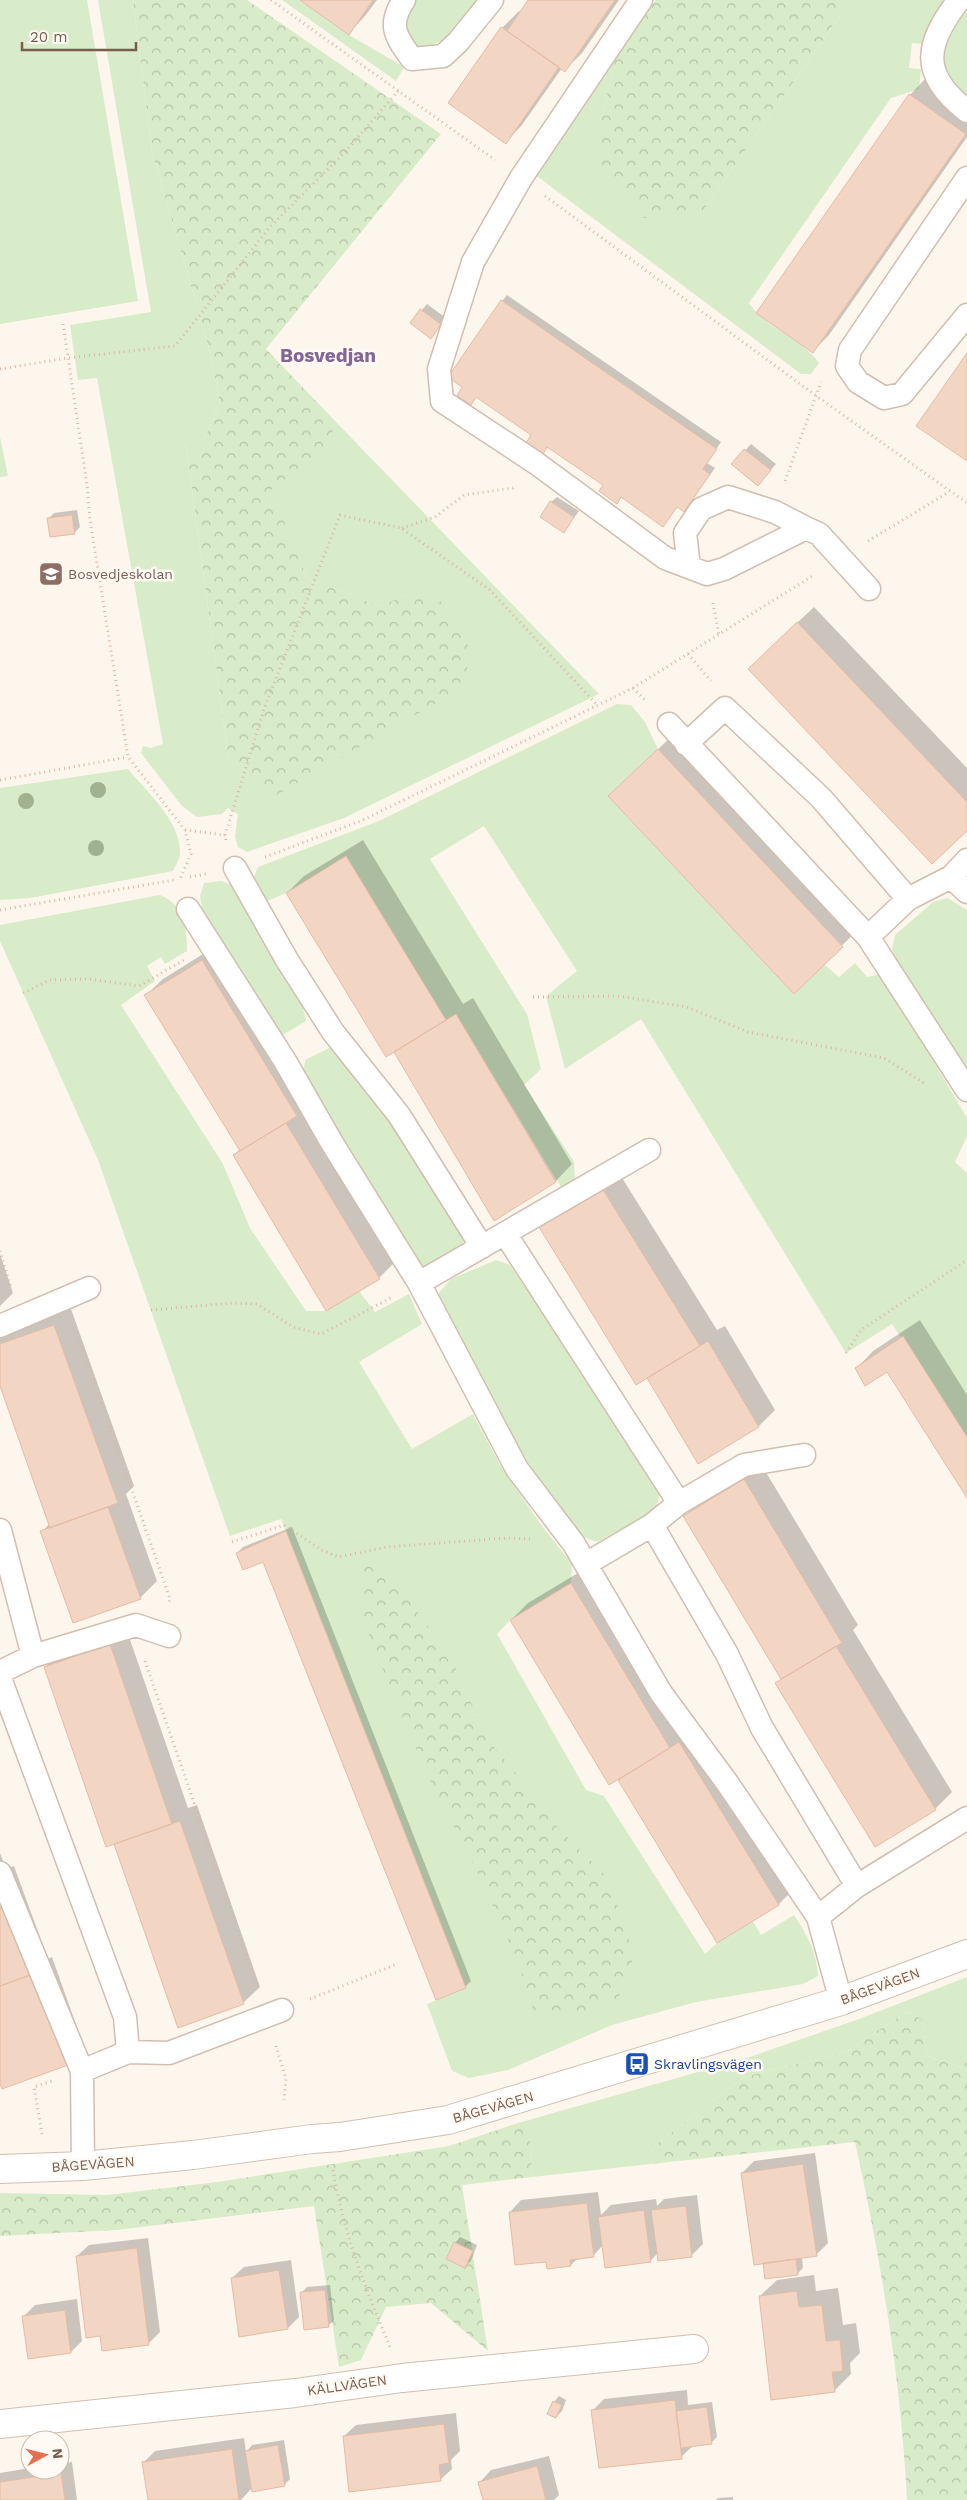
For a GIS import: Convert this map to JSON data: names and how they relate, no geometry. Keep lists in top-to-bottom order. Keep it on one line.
{"streets":{"street":["BÅGEVÄGEN","KÄLLVÄGEN"]},"districts":["Bosvedjan"],"places":{"school or university":["Bosvedjeskolan"],"bus stop":["Skravlingsvägen"]},"scale_bar":"20 m","north":"right"}
